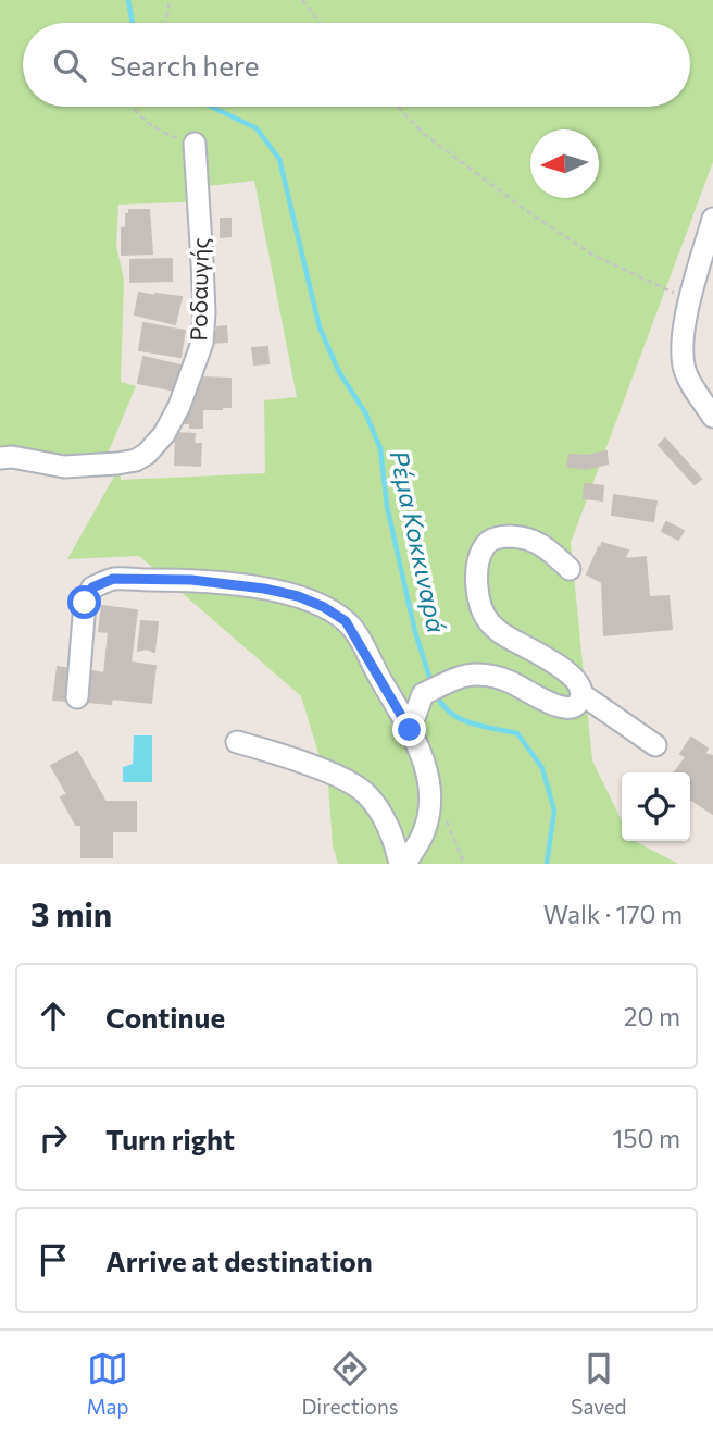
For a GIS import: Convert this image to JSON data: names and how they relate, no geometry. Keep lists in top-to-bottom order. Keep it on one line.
{"streets":{"street":["Ροδαυγής"]},"water":["Ρέμα Κοκκιναρά"],"north":"left","page":{"search":"Search here","heading":["3 min","Walk · 170 m"],"list":[["Continue","20 m"],["Turn right","150 m"],"Arrive at destination"],"nav":["Map","Directions","Saved"]}}
